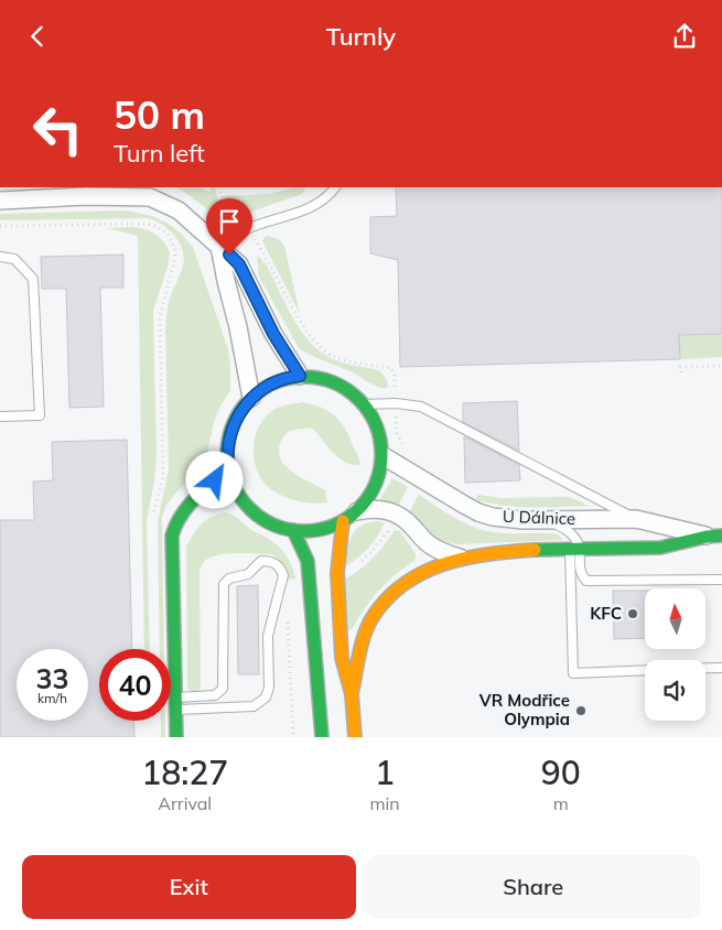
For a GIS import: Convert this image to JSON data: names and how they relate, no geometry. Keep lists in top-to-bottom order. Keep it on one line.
{"streets":{"street":["U Dálnice"]},"places":["KFC","VR Modřice Olympia"],"north":"top","page":{"header":"Turnly","turn":["50 m","Turn left"],"speed":"33 km/h","limit":"40","eta":["18:27","Arrival","1","min","90","m"],"buttons":["Exit","Share"]}}
